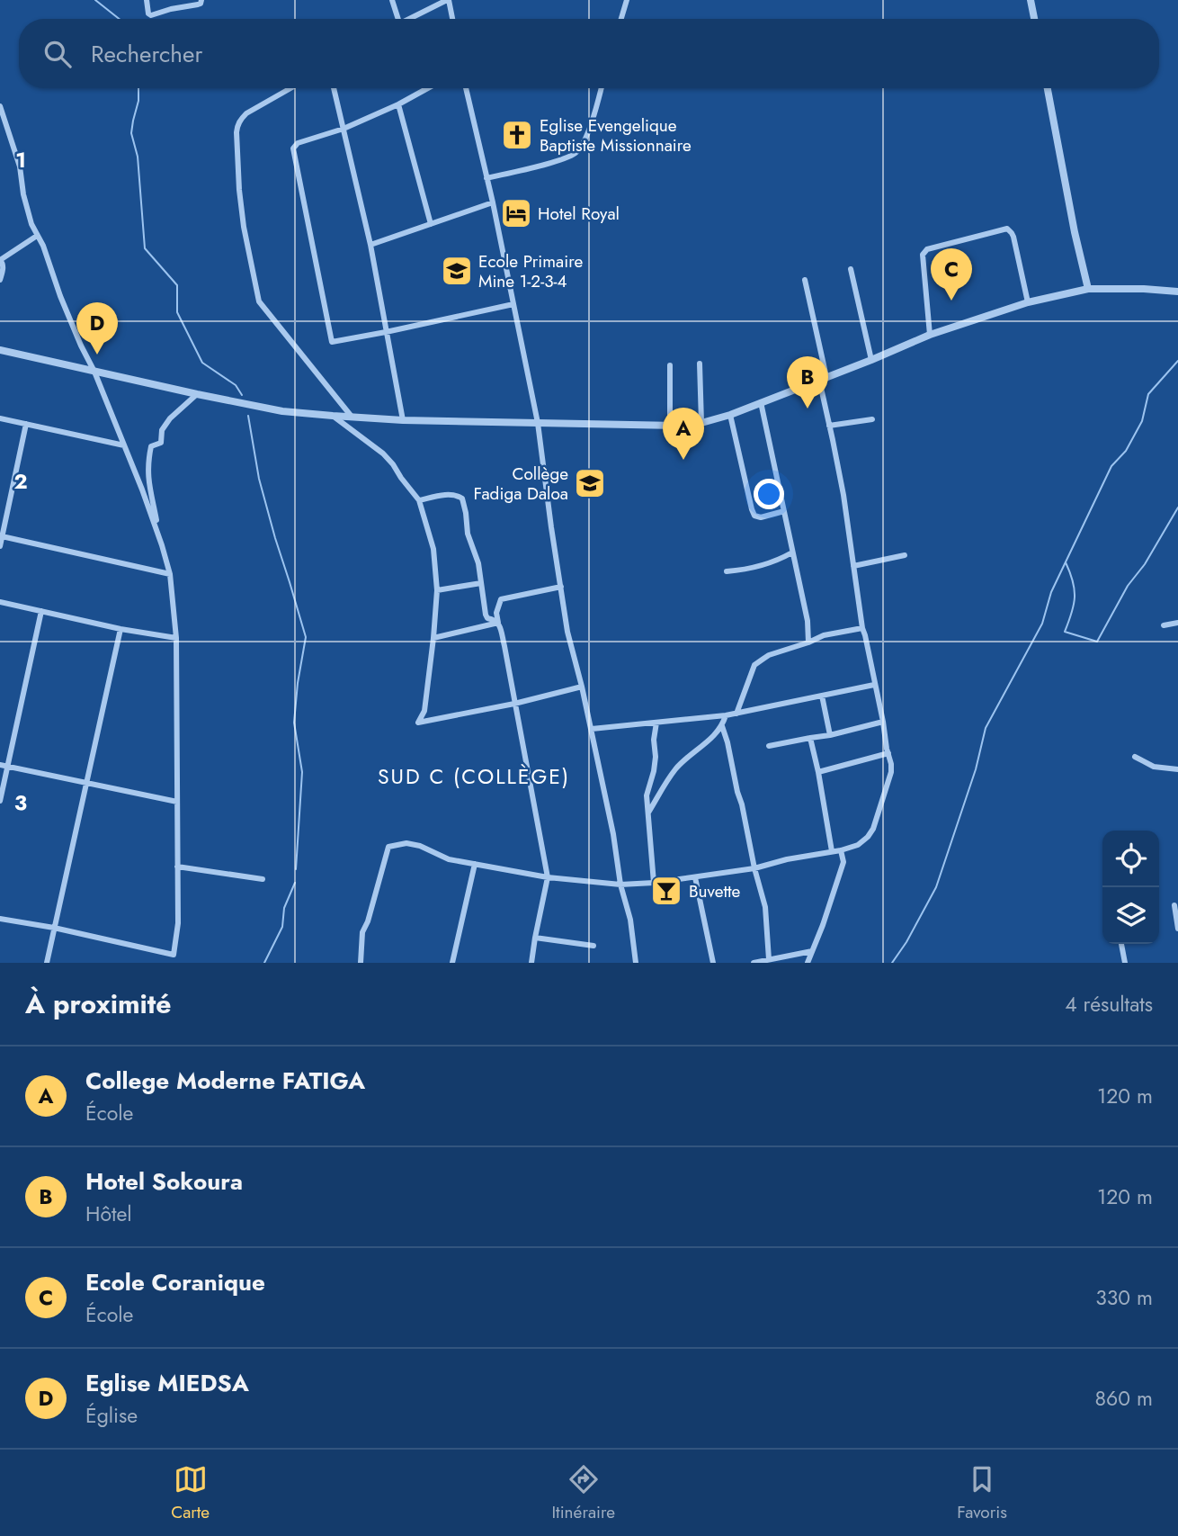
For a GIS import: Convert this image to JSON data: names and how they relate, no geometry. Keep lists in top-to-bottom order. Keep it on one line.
{"districts":["SUD C (COLLÈGE)"],"places":{"church":["Eglise Evengelique Baptiste Missionnaire"],"hotel":["Hotel Royal"],"school or university":["Ecole Primaire Mine 1-2-3-4","Collège Fadiga Daloa"],"bar":["Buvette"]},"page":{"search":"Rechercher","pins":["C","D","B","A"],"heading":["À proximité","4 résultats"],"list":[{"mark":"A","name":"College Moderne FATIGA","note":"École","value":"120 m"},{"mark":"B","name":"Hotel Sokoura","note":"Hôtel","value":"120 m"},{"mark":"C","name":"Ecole Coranique","note":"École","value":"330 m"},{"mark":"D","name":"Eglise MIEDSA","note":"Église","value":"860 m"}],"nav":["Carte","Itinéraire","Favoris"]},"grid":{"rows":["1","2","3"]}}
